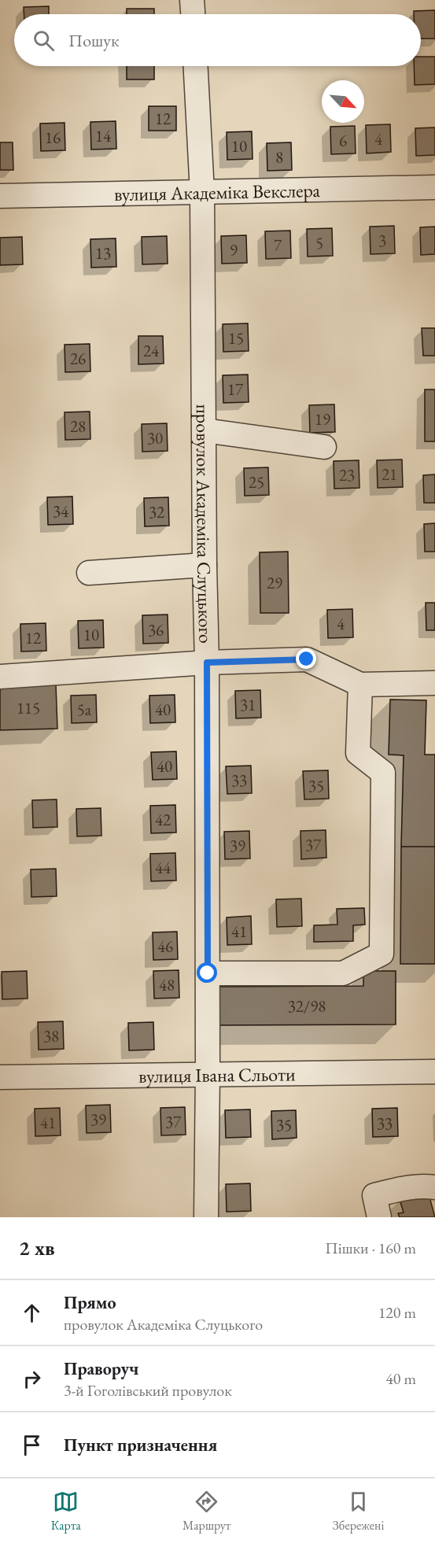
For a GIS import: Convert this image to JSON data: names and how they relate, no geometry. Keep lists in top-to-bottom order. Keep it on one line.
{"streets":{"street":["вулиця Академіка Векслера","провулок Академіка Слуцького","вулиця Івана Сльоти"]},"crossings":[["вулиця Академіка Векслера","провулок Академіка Слуцького"],["провулок Академіка Слуцького","вулиця Івана Сльоти"]],"house_numbers":["12","14","16","4","6","10","8","3","5","7","9","13","15","24","26","17","19","28","30","21","23","25","34","32","29","4","36","10","12","31","115","5а","40","40","33","35","42","37","39","44","41","46","48","32/98","38","39","37","41","33","35"],"north":"bottom right","page":{"search":"Пошук","heading":["2 хв","Пішки · 160 m"],"list":[["Прямо","провулок Академіка Слуцького","120 m"],["Праворуч","3-й Гоголівський провулок","40 m"],"Пункт призначення"],"nav":["Карта","Маршрут","Збережені"]}}
